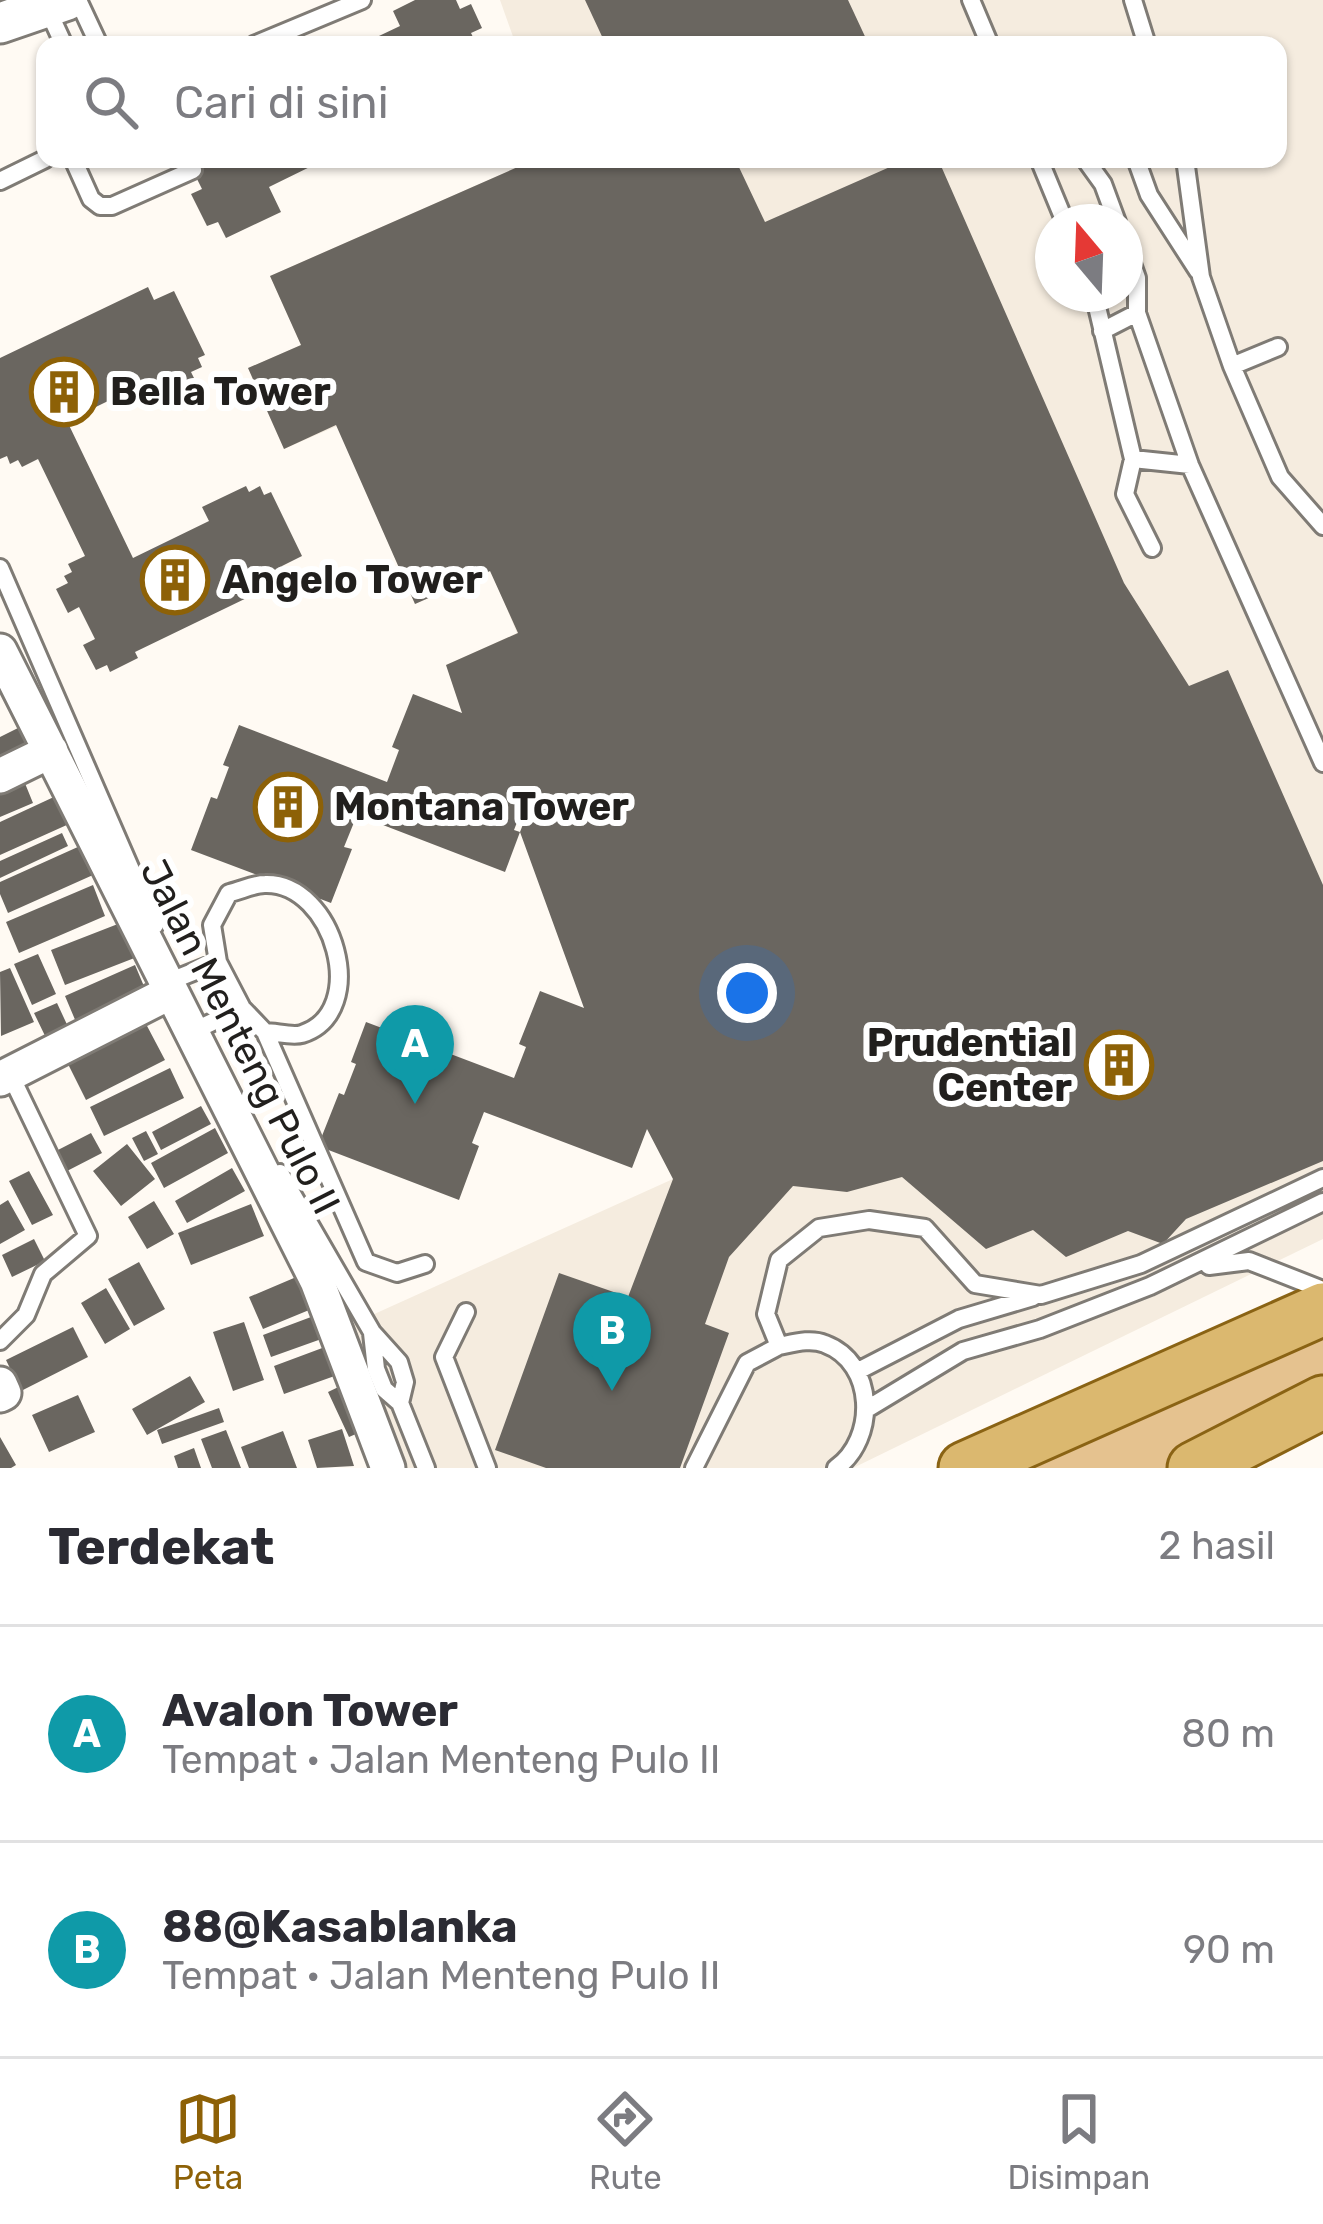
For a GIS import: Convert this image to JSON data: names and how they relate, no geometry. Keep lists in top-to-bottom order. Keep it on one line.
{"streets":{"street":["Jalan Menteng Pulo II"]},"places":{"building":["Bella Tower","Angelo Tower","Montana Tower","Prudential Center"]},"north":"top","page":{"search":"Cari di sini","pins":["A","B"],"heading":["Terdekat","2 hasil"],"list":[{"mark":"A","name":"Avalon Tower","note":"Tempat · Jalan Menteng Pulo II","value":"80 m"},{"mark":"B","name":"88@Kasablanka","note":"Tempat · Jalan Menteng Pulo II","value":"90 m"}],"nav":["Peta","Rute","Disimpan"]}}
